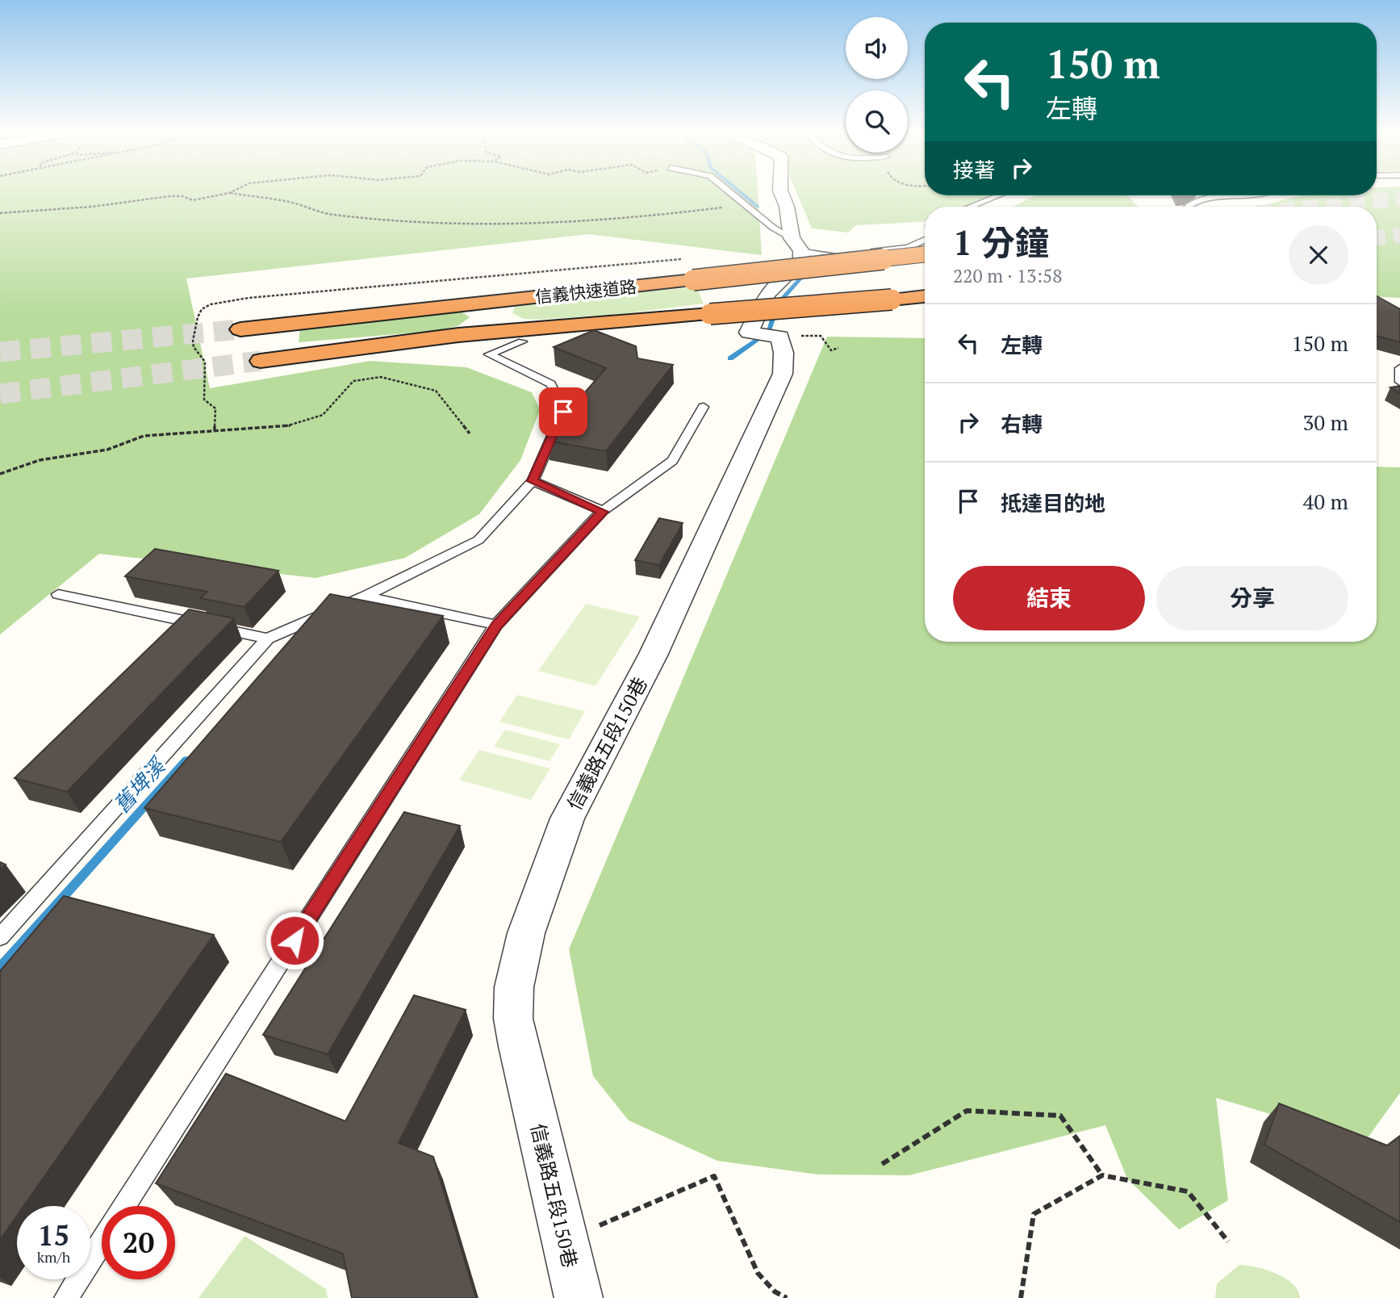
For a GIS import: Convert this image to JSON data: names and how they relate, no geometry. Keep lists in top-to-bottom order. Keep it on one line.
{"streets":{"highway":["信義快速道路"],"street":["信義路五段150巷"]},"water":["舊埤溪"],"page":{"turn":["150 m","左轉"],"then":"接著","heading":["1 分鐘","220 m · 13:58"],"list":[{"name":"左轉","value":"150 m"},{"name":"右轉","value":"30 m"},{"name":"抵達目的地","value":"40 m"}],"buttons":["結束","分享"],"speed":"15 km/h","limit":"20"}}
